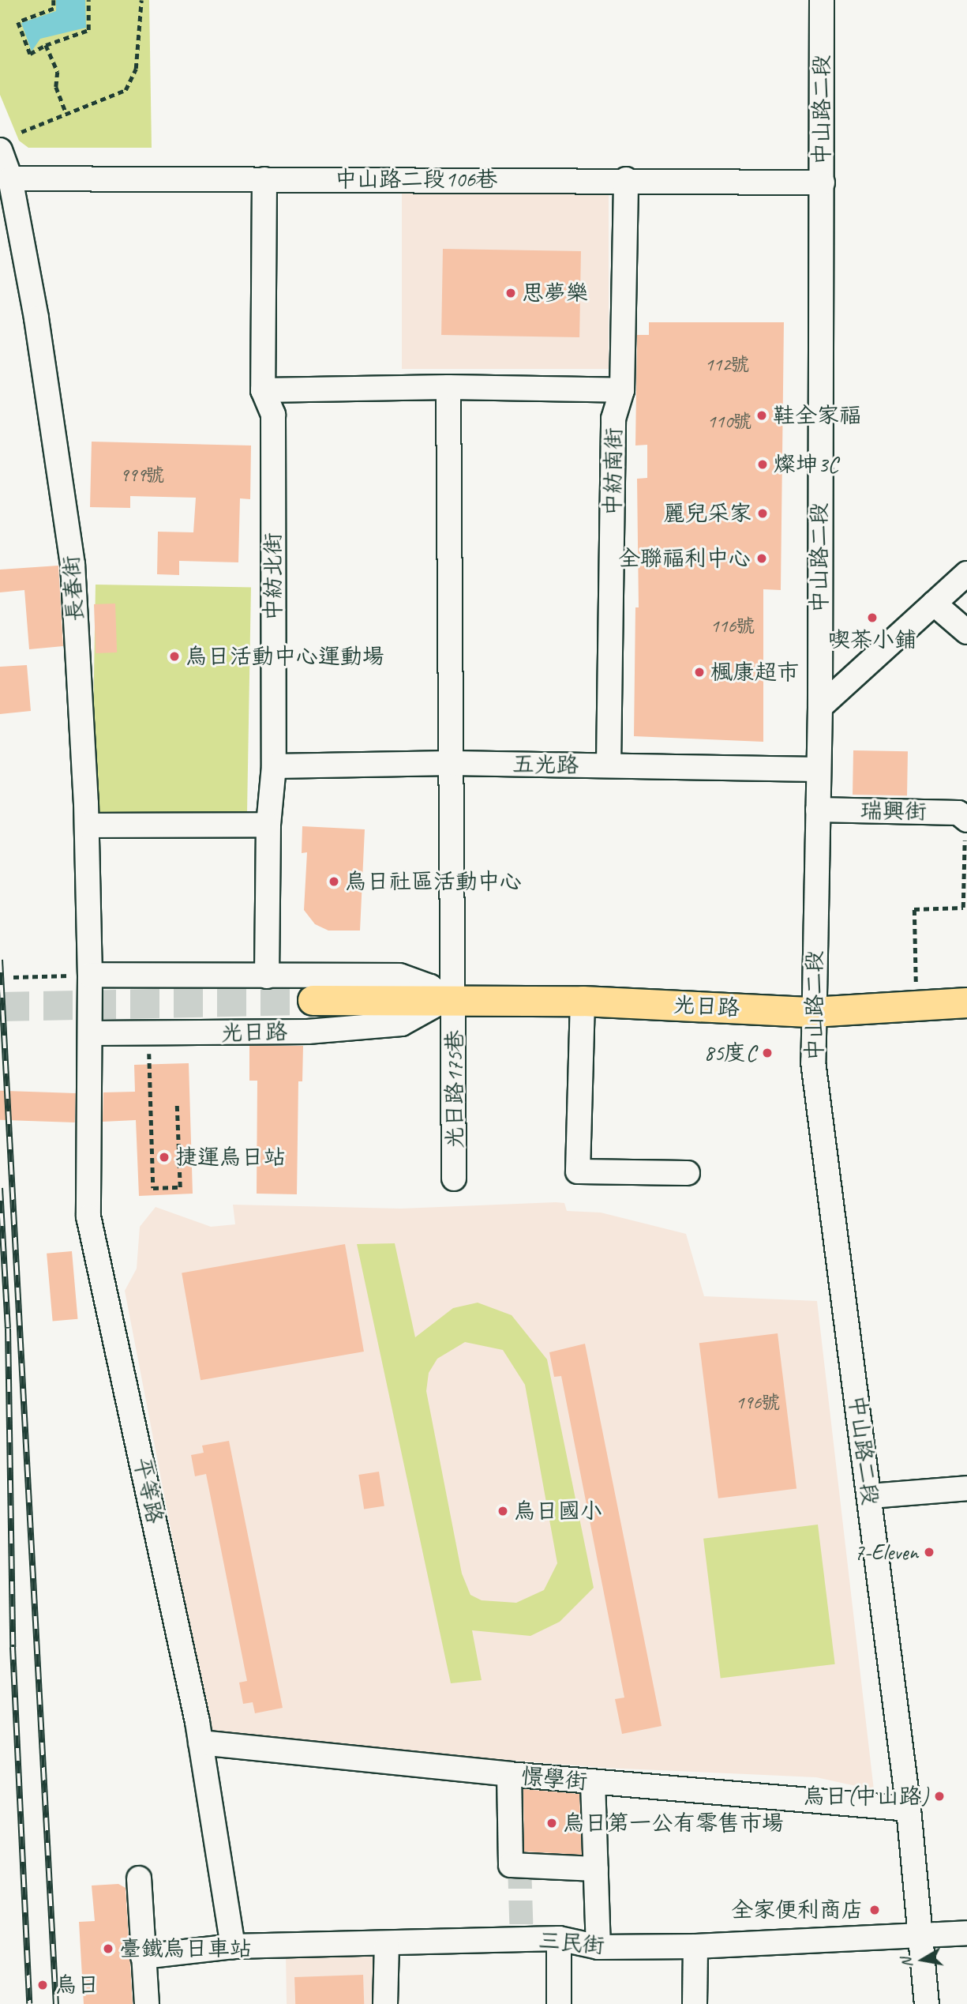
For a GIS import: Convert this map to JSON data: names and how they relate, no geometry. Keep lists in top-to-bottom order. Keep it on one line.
{"streets":{"main road":["光日路"],"street":["中山路二段","中山路二段106巷","中紡南街","中紡北街","長春街","五光路","瑞興街","光日路175巷","平等路","憬學街","三民街"]},"crossings":[["中山路二段","中山路二段106巷"],["中山路二段","五光路"],["中山路二段","瑞興街"],["中山路二段","光日路"],["中山路二段","憬學街"],["中山路二段","三民街"],["中山路二段106巷","中紡南街"],["中山路二段106巷","中紡北街"],["中山路二段106巷","長春街"],["中紡南街","五光路"],["中紡北街","五光路"],["長春街","光日路"],["長春街","平等路"],["五光路","光日路175巷"],["光日路","光日路175巷"],["光日路","平等路"],["平等路","憬學街"],["平等路","三民街"]],"places":["思夢樂","鞋全家福","燦坤3C","麗兒采家","全聯福利中心","喫茶小鋪","烏日活動中心運動場","楓康超市","烏日社區活動中心","85度C","捷運烏日站","烏日國小","7-Eleven","烏日(中山路)","烏日第一公有零售市場","全家便利商店","臺鐵烏日車站","烏日"],"house_numbers":["112號","110號","999號","116號","196號"],"north":"left"}
